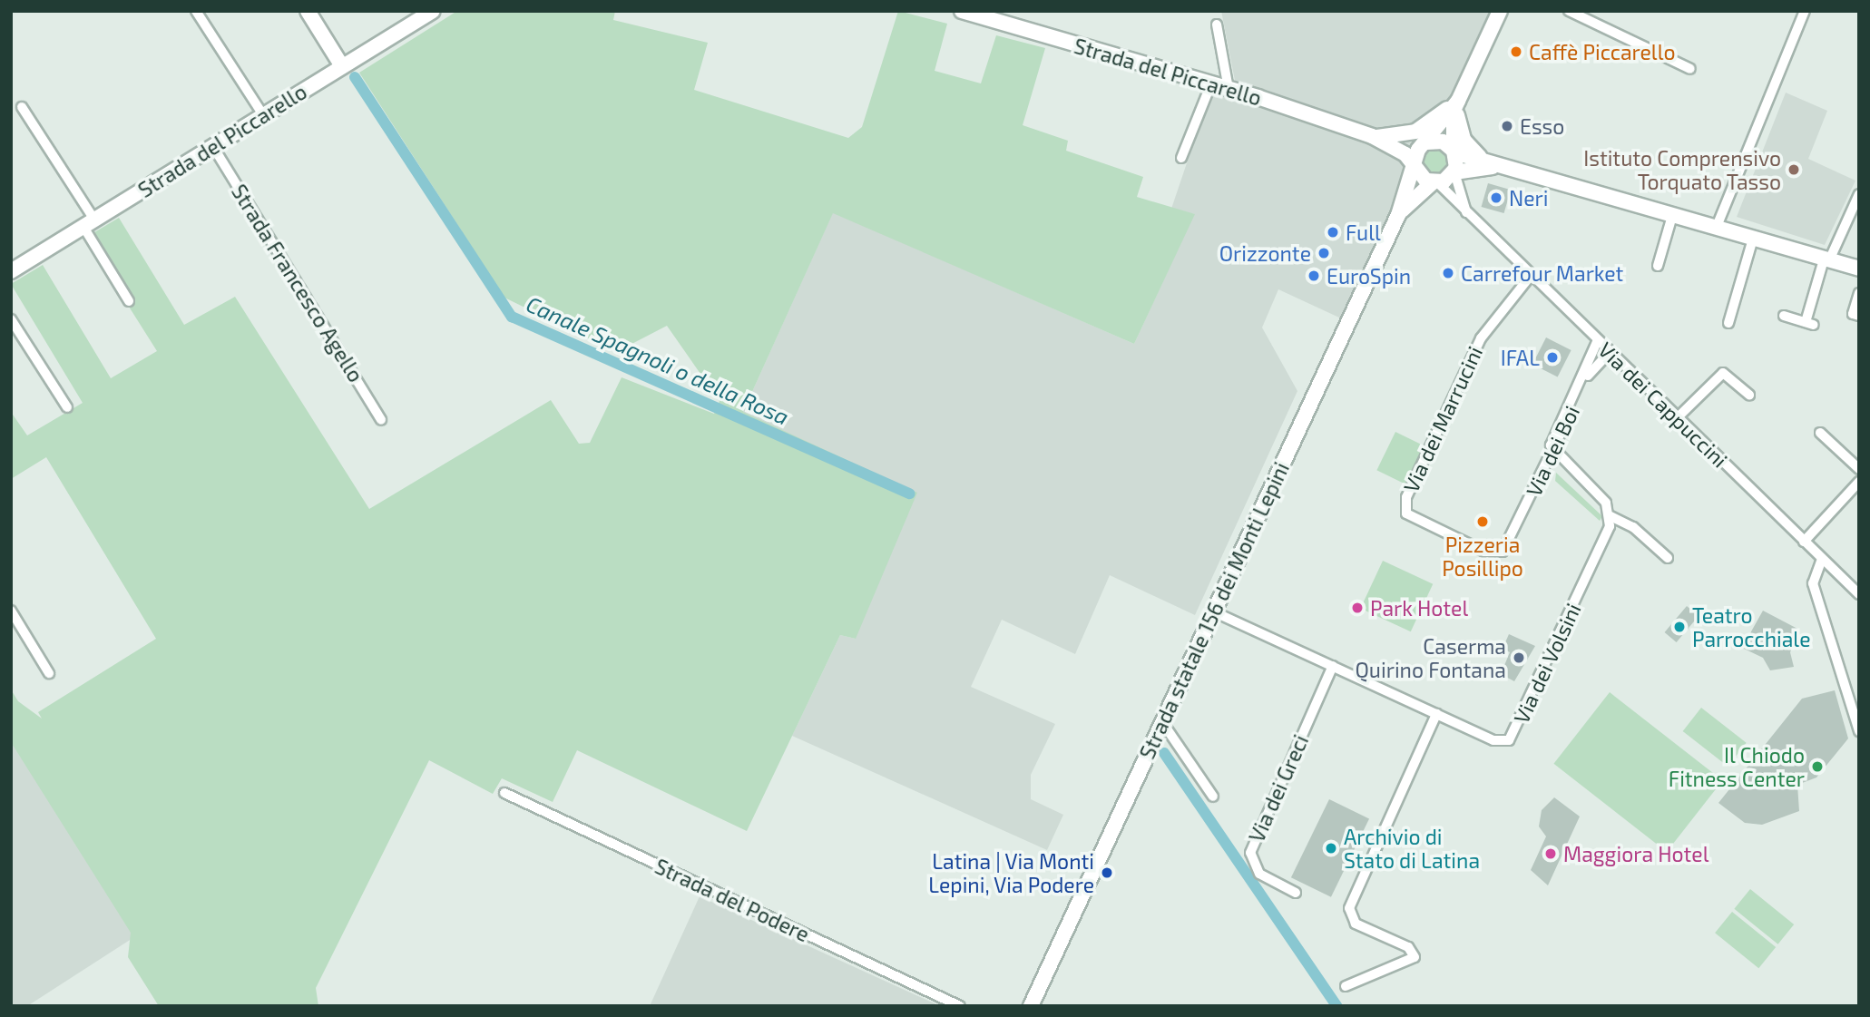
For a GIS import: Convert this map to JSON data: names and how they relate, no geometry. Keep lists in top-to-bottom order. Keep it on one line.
{"streets":{"street":["Strada del Piccarello","Strada Francesco Agello","Via dei Cappuccini","Via dei Marrucini","Via dei Boi","Strada statale 156 dei Monti Lepini","Via dei Volsini","Via dei Greci","Strada del Podere"]},"crossings":[["Strada del Piccarello","Strada Francesco Agello"],["Strada del Piccarello","Via dei Cappuccini"],["Strada del Piccarello","Strada statale 156 dei Monti Lepini"],["Via dei Cappuccini","Via dei Marrucini"],["Via dei Cappuccini","Via dei Boi"],["Via dei Cappuccini","Strada statale 156 dei Monti Lepini"],["Via dei Marrucini","Via dei Boi"],["Strada statale 156 dei Monti Lepini","Via dei Volsini"],["Via dei Volsini","Via dei Greci"]],"water":["Canale Spagnoli o della Rosa"],"places":["Caffè Piccarello","Esso","Istituto Comprensivo Torquato Tasso","Neri","Full","Orizzonte","Carrefour Market","EuroSpin","IFAL","Pizzeria Posillipo","Park Hotel","Teatro Parrocchiale","Caserma Quirino Fontana","Il Chiodo Fitness Center","Archivio di Stato di Latina","Maggiora Hotel","Latina | Via Monti Lepini, Via Podere"]}
